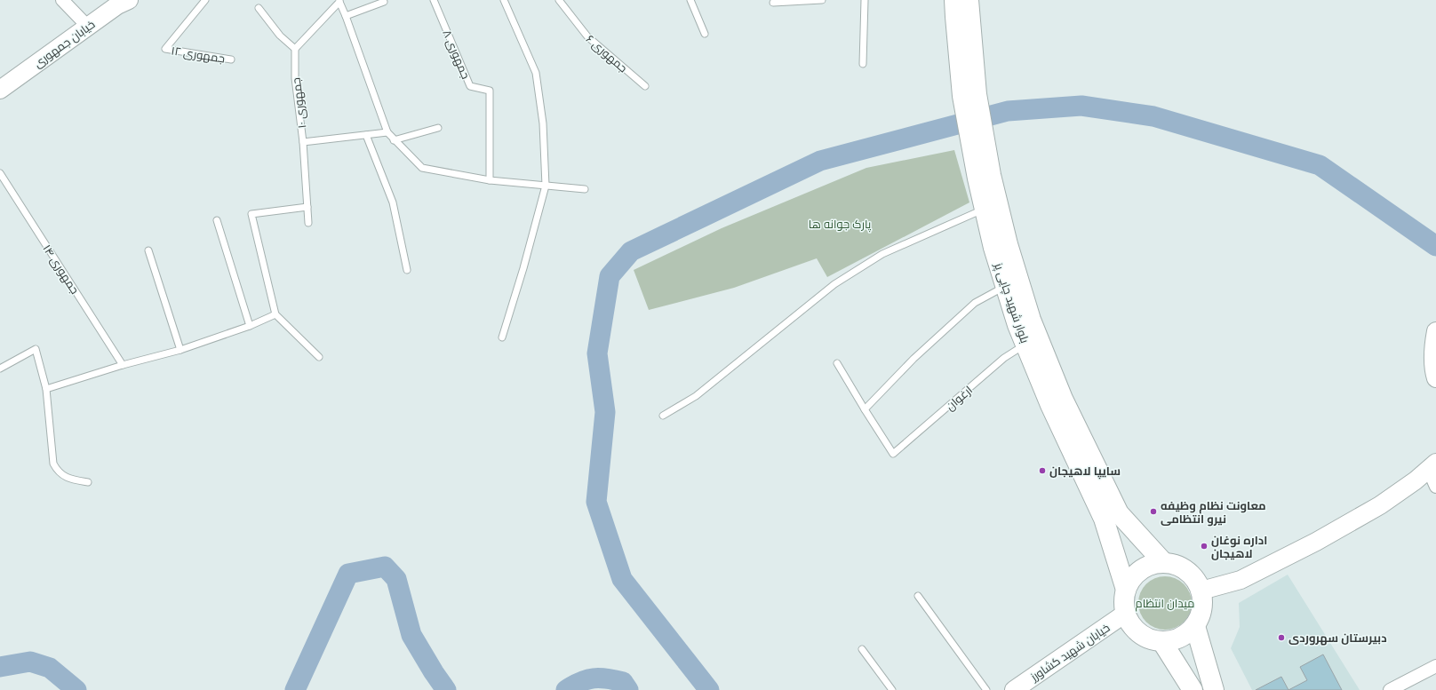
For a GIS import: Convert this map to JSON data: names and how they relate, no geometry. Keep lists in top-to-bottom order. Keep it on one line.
{"streets":{"main road":["خیابان جمهوری","بلوار شهید چایی پز","خیابان شهید کشاورز"],"lane":["جمهوری ۶","جمهوری ۱۲","جمهوری ۸","جمهوری ۱۰","جمهوری ۱۴","ارغوان"]},"crossings":[["بلوار شهید چایی پز","ارغوان"],["بلوار شهید چایی پز","خیابان شهید کشاورز"]],"parks":["پارک جوانه ها","میدان انتظام"],"places":["سایپا لاهیجان","معاونت نظام وظیفه نیرو انتظامی","اداره نوغان لاهیجان","دبیرستان سهروردی"]}
